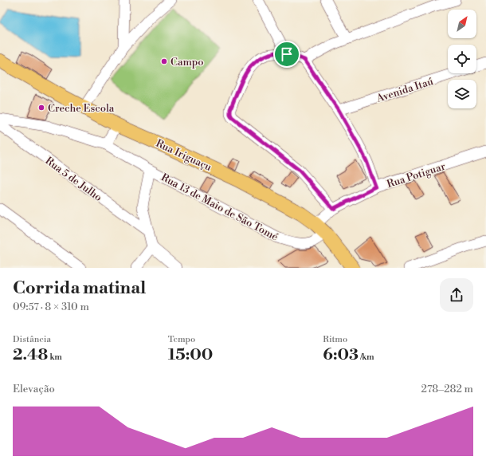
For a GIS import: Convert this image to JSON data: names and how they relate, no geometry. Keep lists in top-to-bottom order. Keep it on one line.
{"streets":{"main road":["Rua Iriguaçu"],"street":["Avenida Itaú","Rua Potiguar","Rua 5 de Julho","Rua 13 de Maio de São Tomé"]},"crossings":[["Rua Iriguaçu","Rua Potiguar"],["Rua Iriguaçu","Rua 13 de Maio de São Tomé"],["Rua Potiguar","Rua 13 de Maio de São Tomé"],["Rua 5 de Julho","Rua 13 de Maio de São Tomé"]],"places":["Campo","Creche Escola"],"north":"top right","page":{"heading":["Corrida matinal","09:57 · 8 × 310 m"],"stats":[["Distância","2.48 km"],["Tempo","15:00"],["Ritmo","6:03 /km"]],"chart":["Elevação","278–282 m"]}}
